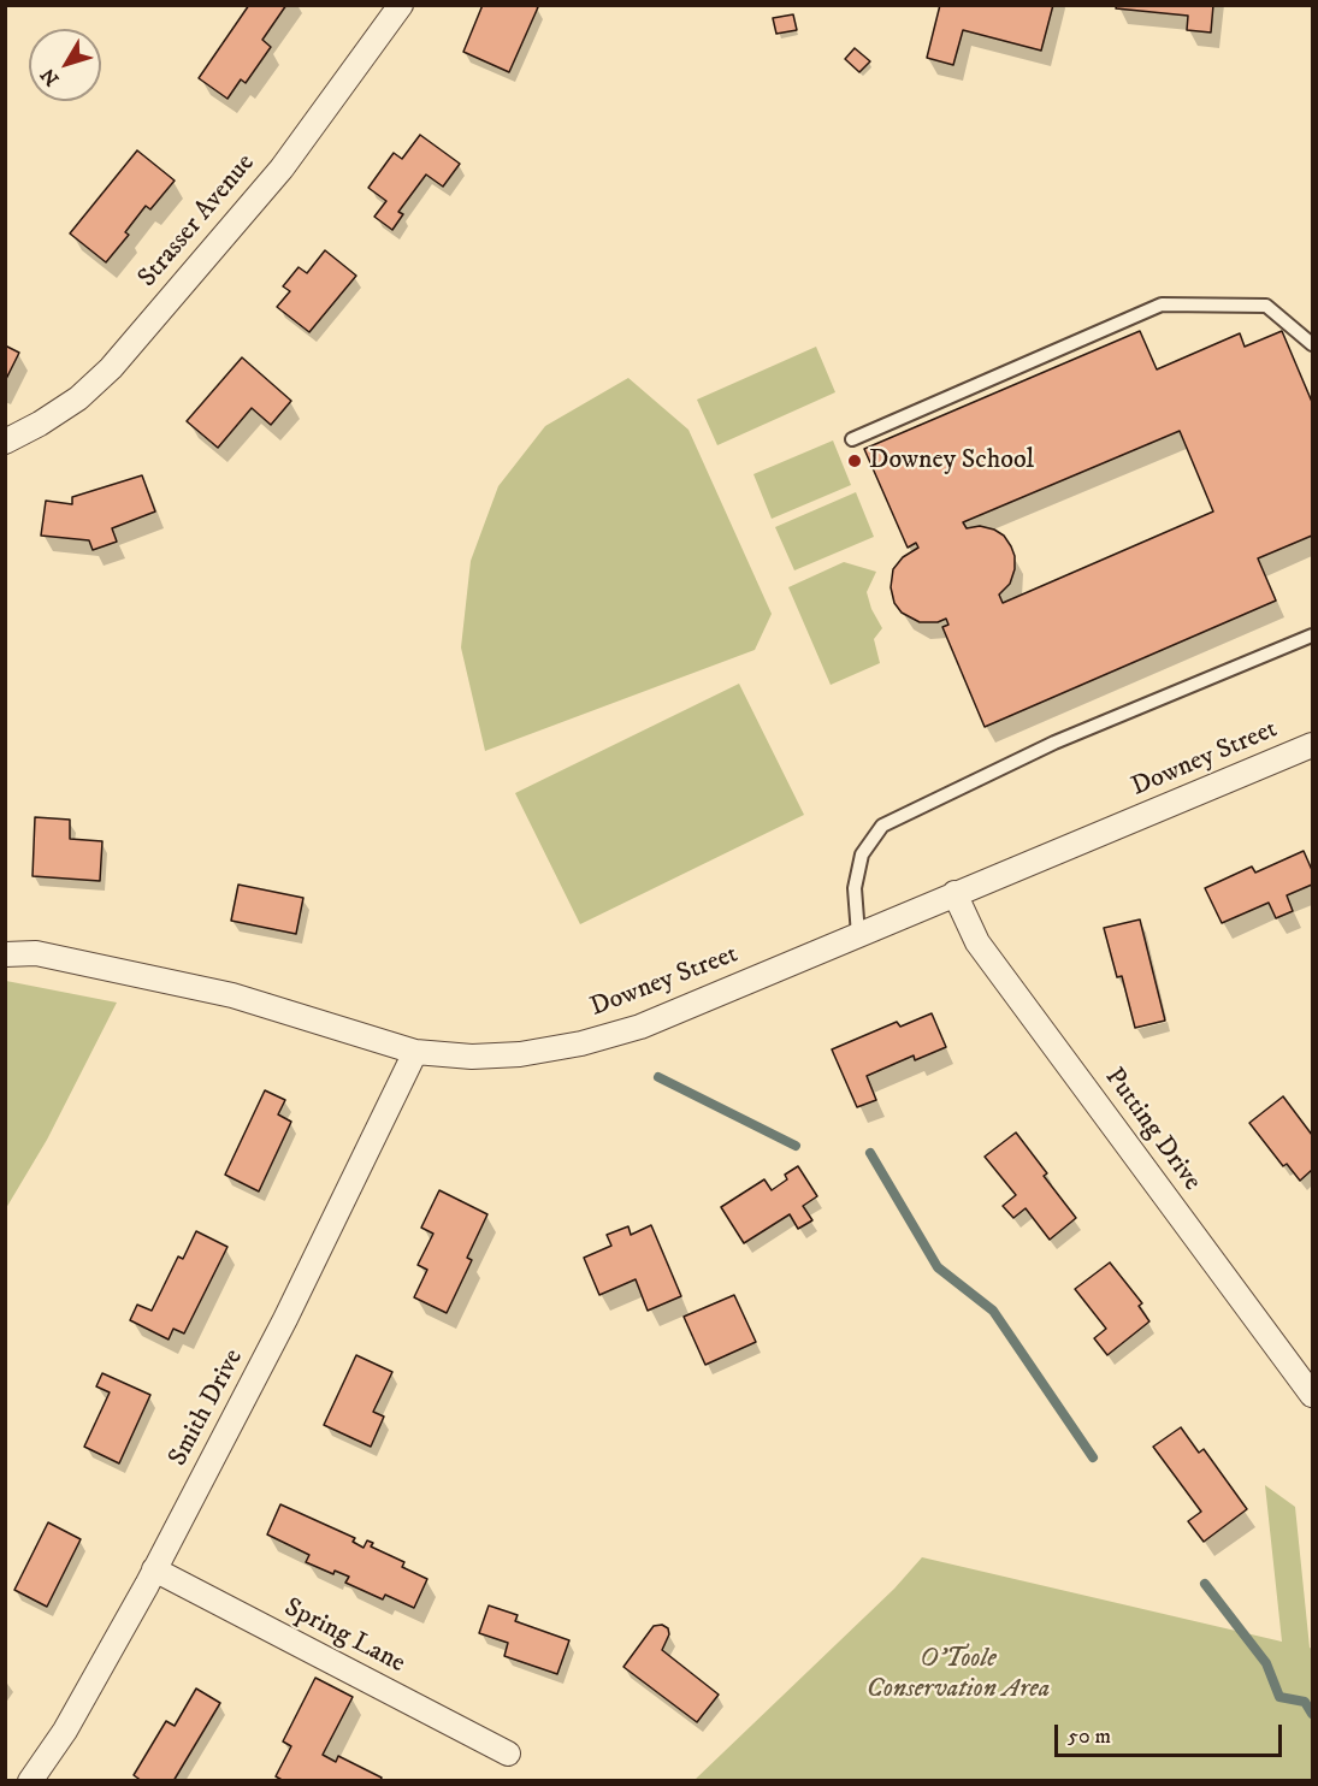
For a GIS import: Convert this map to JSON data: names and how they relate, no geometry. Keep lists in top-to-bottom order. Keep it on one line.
{"streets":{"street":["Strasser Avenue","Downey Street","Putting Drive","Smith Drive","Spring Lane"]},"crossings":[["Downey Street","Putting Drive"],["Downey Street","Smith Drive"],["Smith Drive","Spring Lane"]],"parks":["O'Toole Conservation Area"],"places":["Downey School"],"scale_bar":"50 m","north":"bottom left"}
